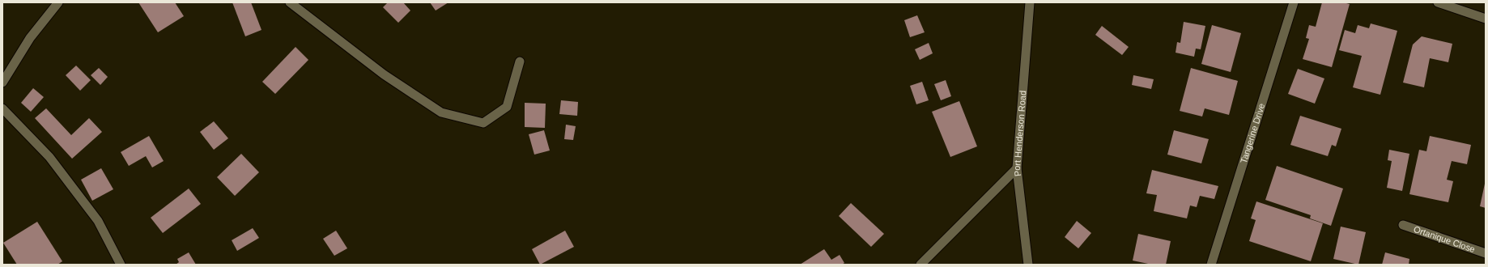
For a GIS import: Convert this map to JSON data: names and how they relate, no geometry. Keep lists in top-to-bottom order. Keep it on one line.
{"streets":{"street":["Port Henderson Road","Tangerine Drive","Ortanique Close"]}}
